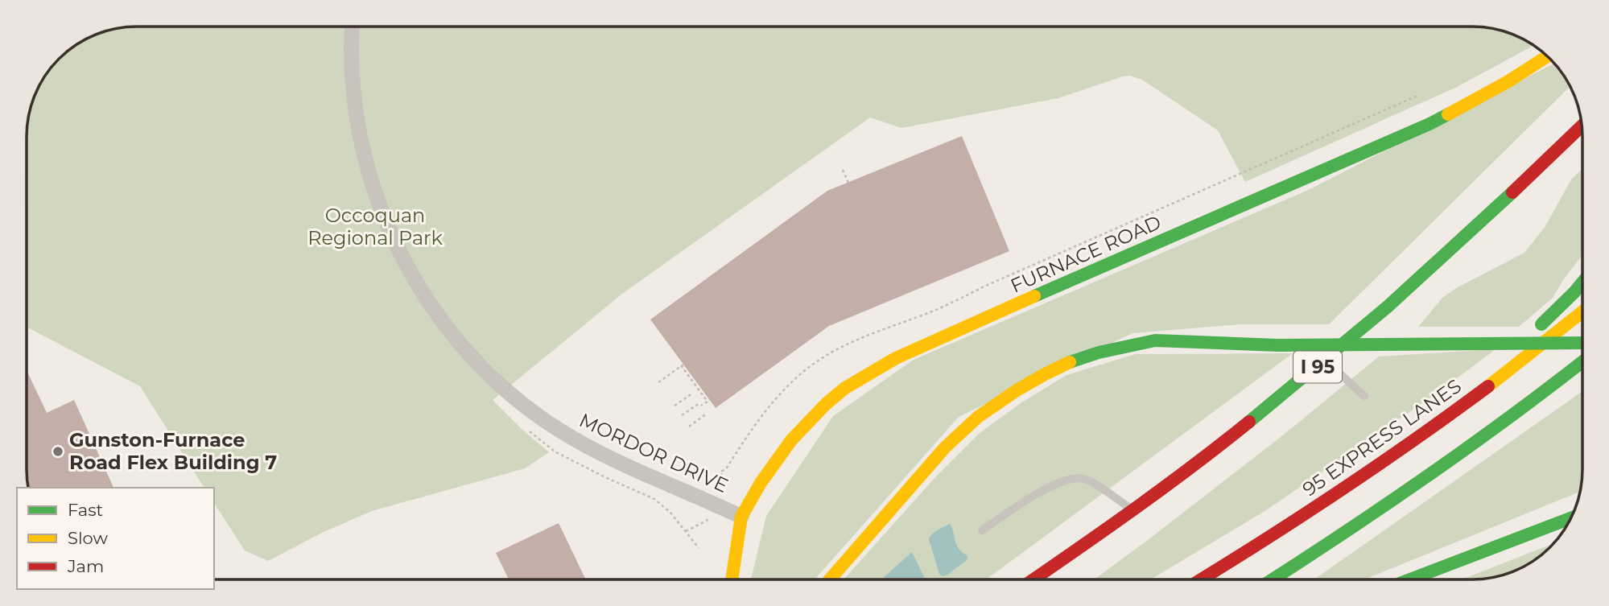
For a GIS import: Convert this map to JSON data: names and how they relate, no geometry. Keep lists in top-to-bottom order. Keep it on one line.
{"streets":{"main road":["FURNACE ROAD","I 95","95 EXPRESS LANES"],"street":["MORDOR DRIVE"]},"crossings":[["FURNACE ROAD","MORDOR DRIVE"]],"parks":["Occoquan Regional Park"],"places":["Gunston-Furnace Road Flex Building 7"],"legend":["Fast","Slow","Jam"]}
